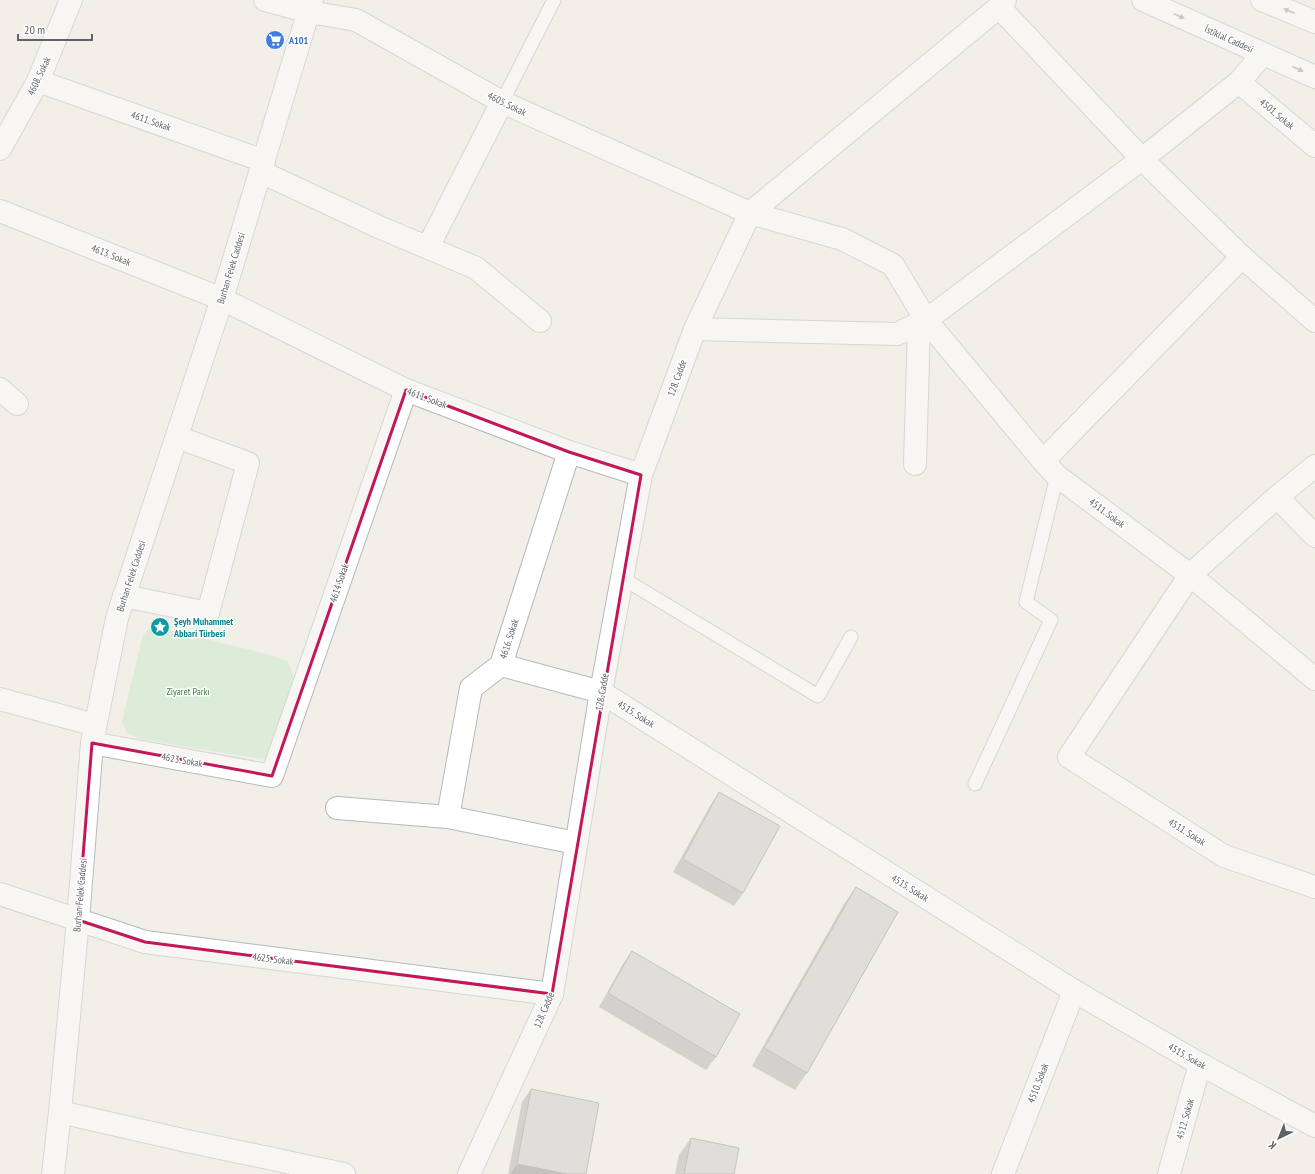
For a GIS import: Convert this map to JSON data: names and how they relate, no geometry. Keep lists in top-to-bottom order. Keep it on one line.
{"streets":{"street":["İstiklal Caddesi","4608. Sokak","4605. Sokak","4501. Sokak","4611. Sokak","4613. Sokak","Burhan Felek Caddesi","128. Cadde","4511. Sokak","4614 Sokak","4616. Sokak","4515. Sokak","4623. Sokak","4625. Sokak","4510. Sokak","4512. Sokak"]},"crossings":[["4608. Sokak","4611. Sokak"],["4605. Sokak","Burhan Felek Caddesi"],["4605. Sokak","128. Cadde"],["4605. Sokak","4511. Sokak"],["4611. Sokak","4613. Sokak"],["4611. Sokak","Burhan Felek Caddesi"],["4611. Sokak","128. Cadde"],["4611. Sokak","4614 Sokak"],["4611. Sokak","4616. Sokak"],["4613. Sokak","Burhan Felek Caddesi"],["Burhan Felek Caddesi","4623. Sokak"],["Burhan Felek Caddesi","4625. Sokak"],["128. Cadde","4515. Sokak"],["128. Cadde","4625. Sokak"],["4614 Sokak","4623. Sokak"],["4616. Sokak","4515. Sokak"],["4515. Sokak","4510. Sokak"],["4515. Sokak","4512. Sokak"]],"parks":["Ziyaret Parkı"],"places":{"supermarket":["A101"],"place":["Şeyh Muhammet Abbari Türbesi"]},"scale_bar":"20 m","north":"bottom left"}
